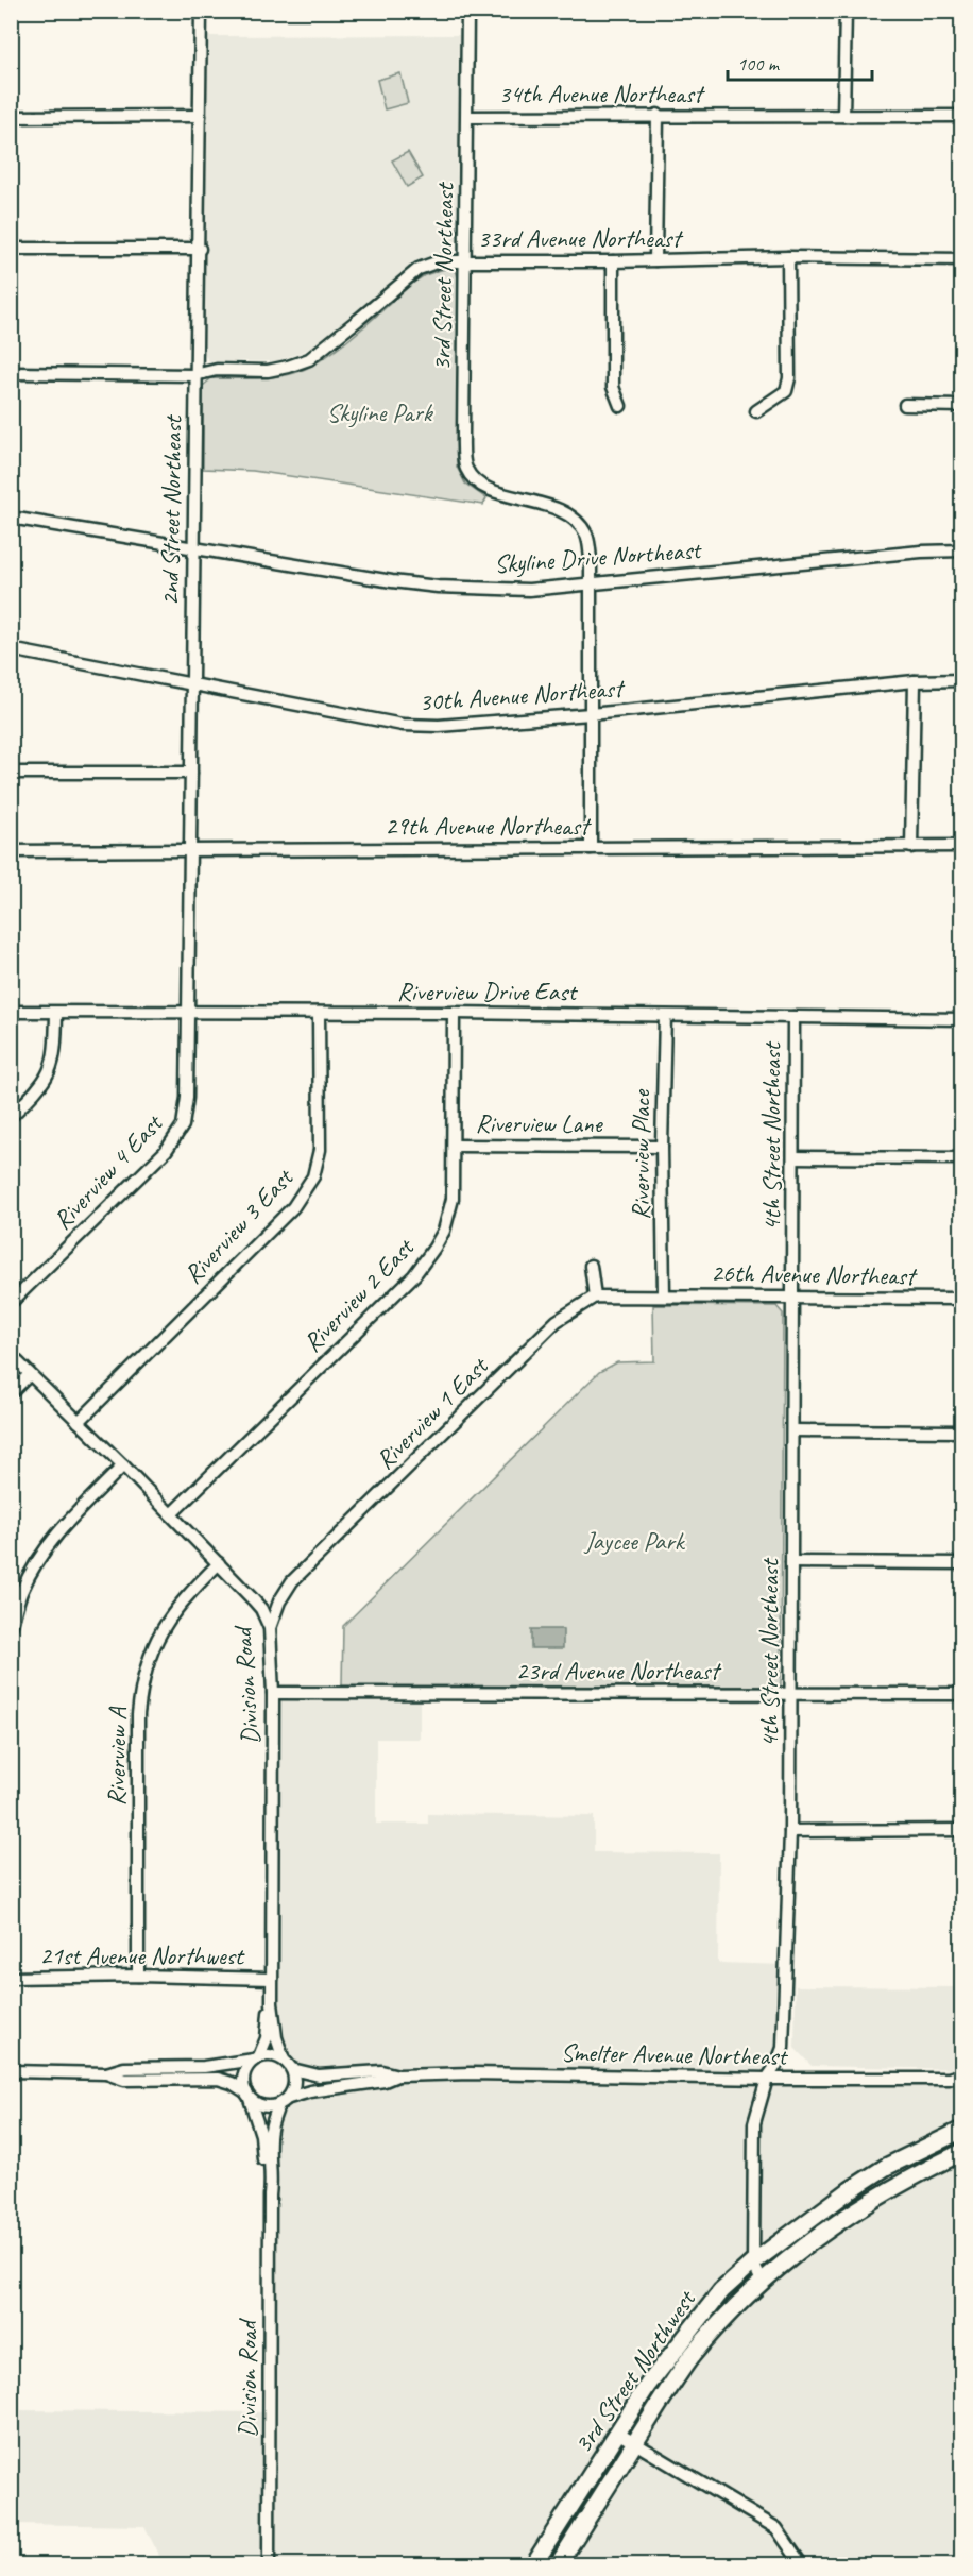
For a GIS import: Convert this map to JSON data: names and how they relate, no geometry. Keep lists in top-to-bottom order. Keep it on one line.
{"streets":{"highway":["3rd Street Northwest"],"street":["34th Avenue Northeast","33rd Avenue Northeast","3rd Street Northeast","2nd Street Northeast","Skyline Drive Northeast","30th Avenue Northeast","29th Avenue Northeast","Riverview Drive East","Riverview Lane","4th Street Northeast","Riverview Place","Riverview 4 East","Riverview 3 East","26th Avenue Northeast","Riverview 2 East","Riverview 1 East","23rd Avenue Northeast","Division Road","Riverview A","21st Avenue Northwest","Smelter Avenue Northeast"]},"crossings":[["34th Avenue Northeast","3rd Street Northeast"],["33rd Avenue Northeast","3rd Street Northeast"],["33rd Avenue Northeast","2nd Street Northeast"],["3rd Street Northeast","Skyline Drive Northeast"],["3rd Street Northeast","30th Avenue Northeast"],["3rd Street Northeast","29th Avenue Northeast"],["2nd Street Northeast","Skyline Drive Northeast"],["2nd Street Northeast","30th Avenue Northeast"],["2nd Street Northeast","29th Avenue Northeast"],["2nd Street Northeast","Riverview Drive East"],["2nd Street Northeast","Riverview 4 East"],["Riverview Drive East","4th Street Northeast"],["Riverview Drive East","Riverview Place"],["Riverview Drive East","Riverview 4 East"],["Riverview Drive East","Riverview 3 East"],["Riverview Drive East","Riverview 2 East"],["Riverview Lane","Riverview Place"],["Riverview Lane","Riverview 2 East"],["4th Street Northeast","26th Avenue Northeast"],["4th Street Northeast","23rd Avenue Northeast"],["4th Street Northeast","Smelter Avenue Northeast"],["4th Street Northeast","3rd Street Northwest"],["Riverview Place","26th Avenue Northeast"],["Riverview 3 East","Division Road"],["Riverview 2 East","Division Road"],["Riverview 1 East","Division Road"],["23rd Avenue Northeast","Division Road"],["Division Road","Riverview A"],["Division Road","21st Avenue Northwest"],["Division Road","Smelter Avenue Northeast"],["Riverview A","21st Avenue Northwest"]],"parks":["Skyline Park","Jaycee Park"],"scale_bar":"100 m"}
